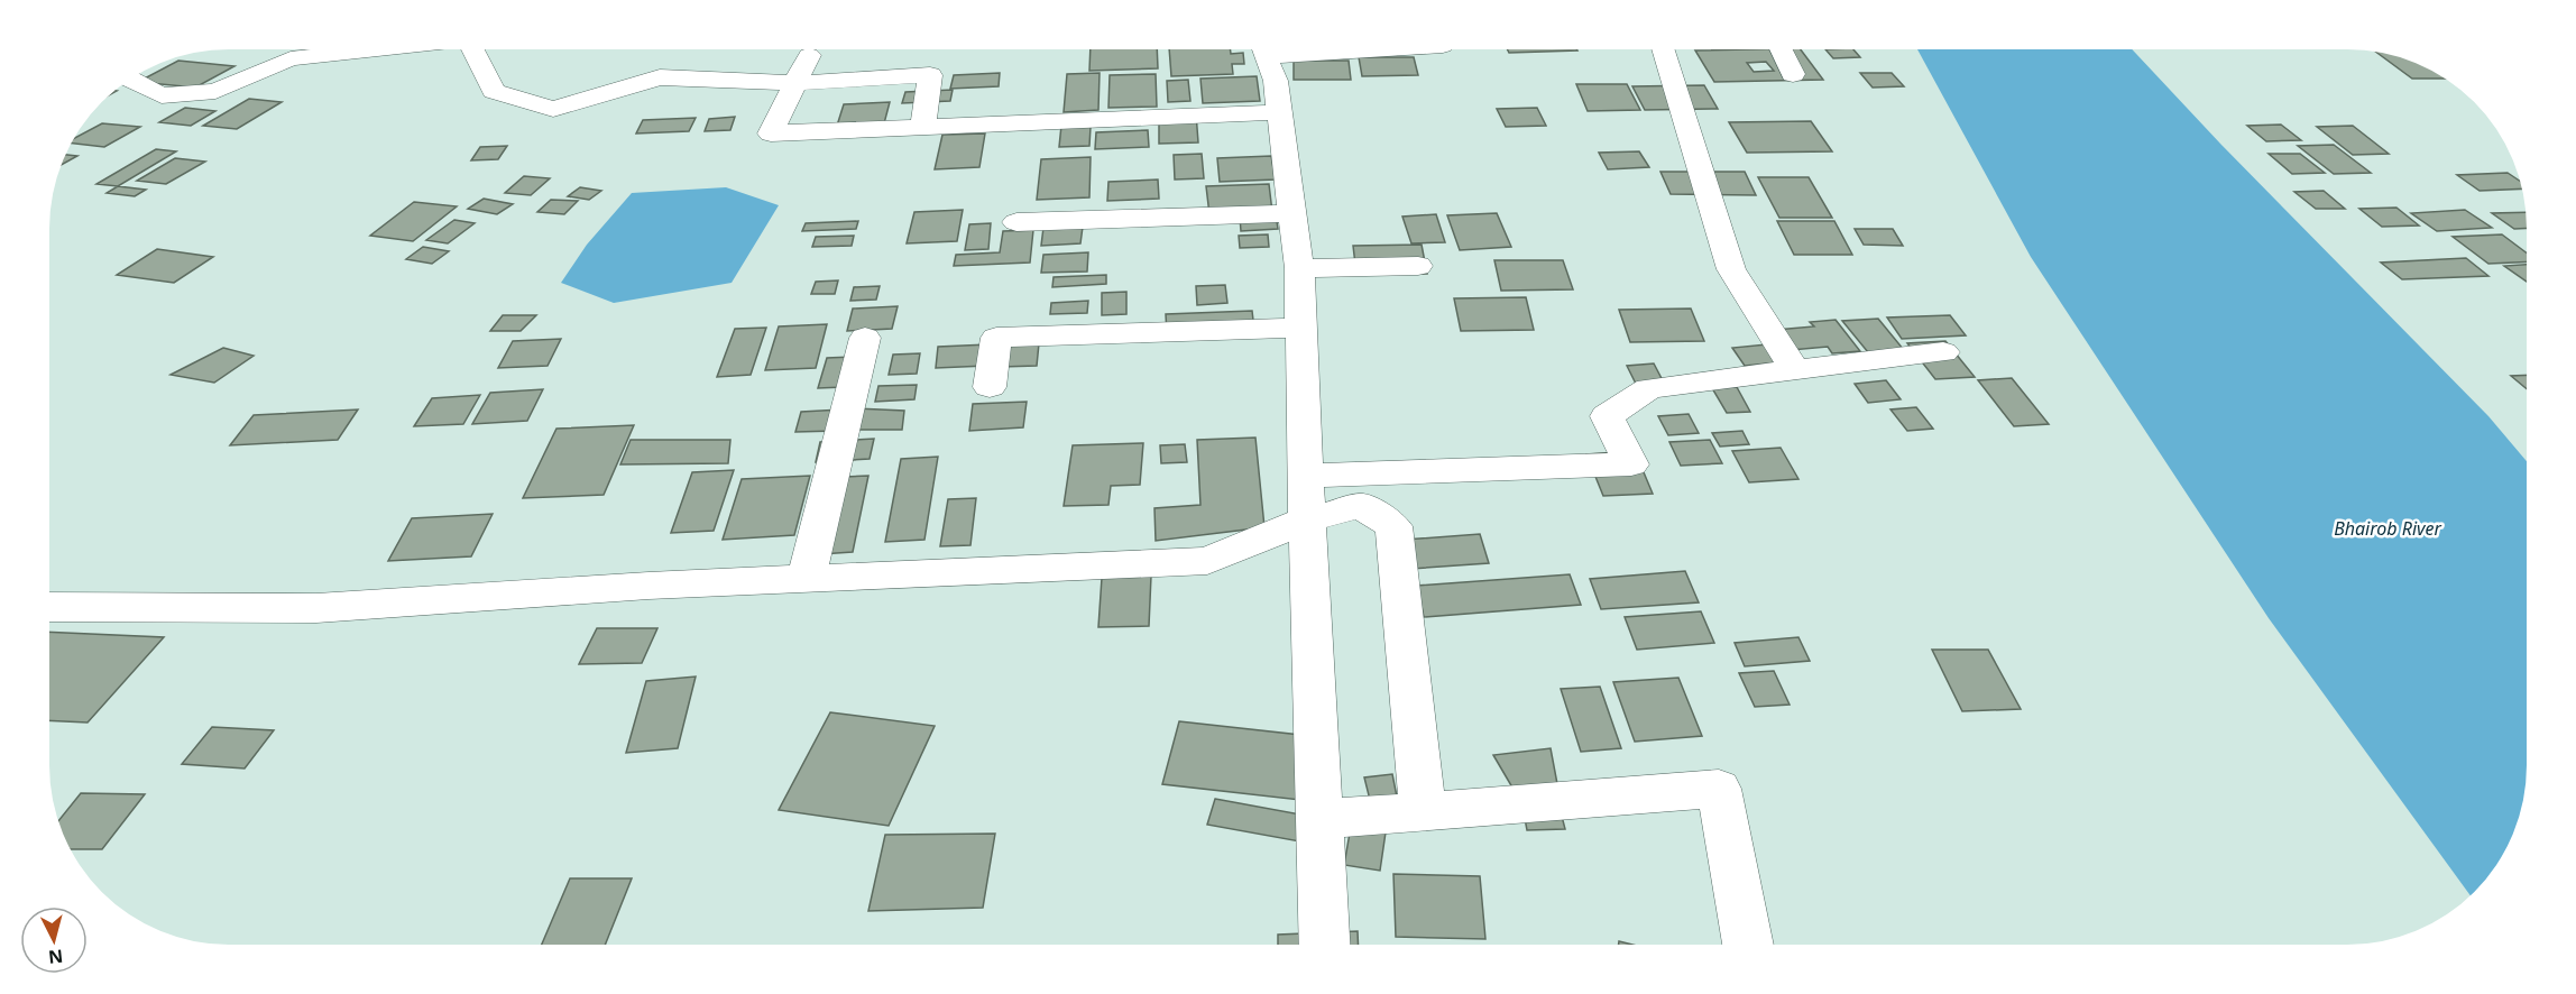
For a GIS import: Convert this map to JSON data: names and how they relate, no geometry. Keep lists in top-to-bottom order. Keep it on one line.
{"water":["Bhairob River"],"north":"bottom"}
